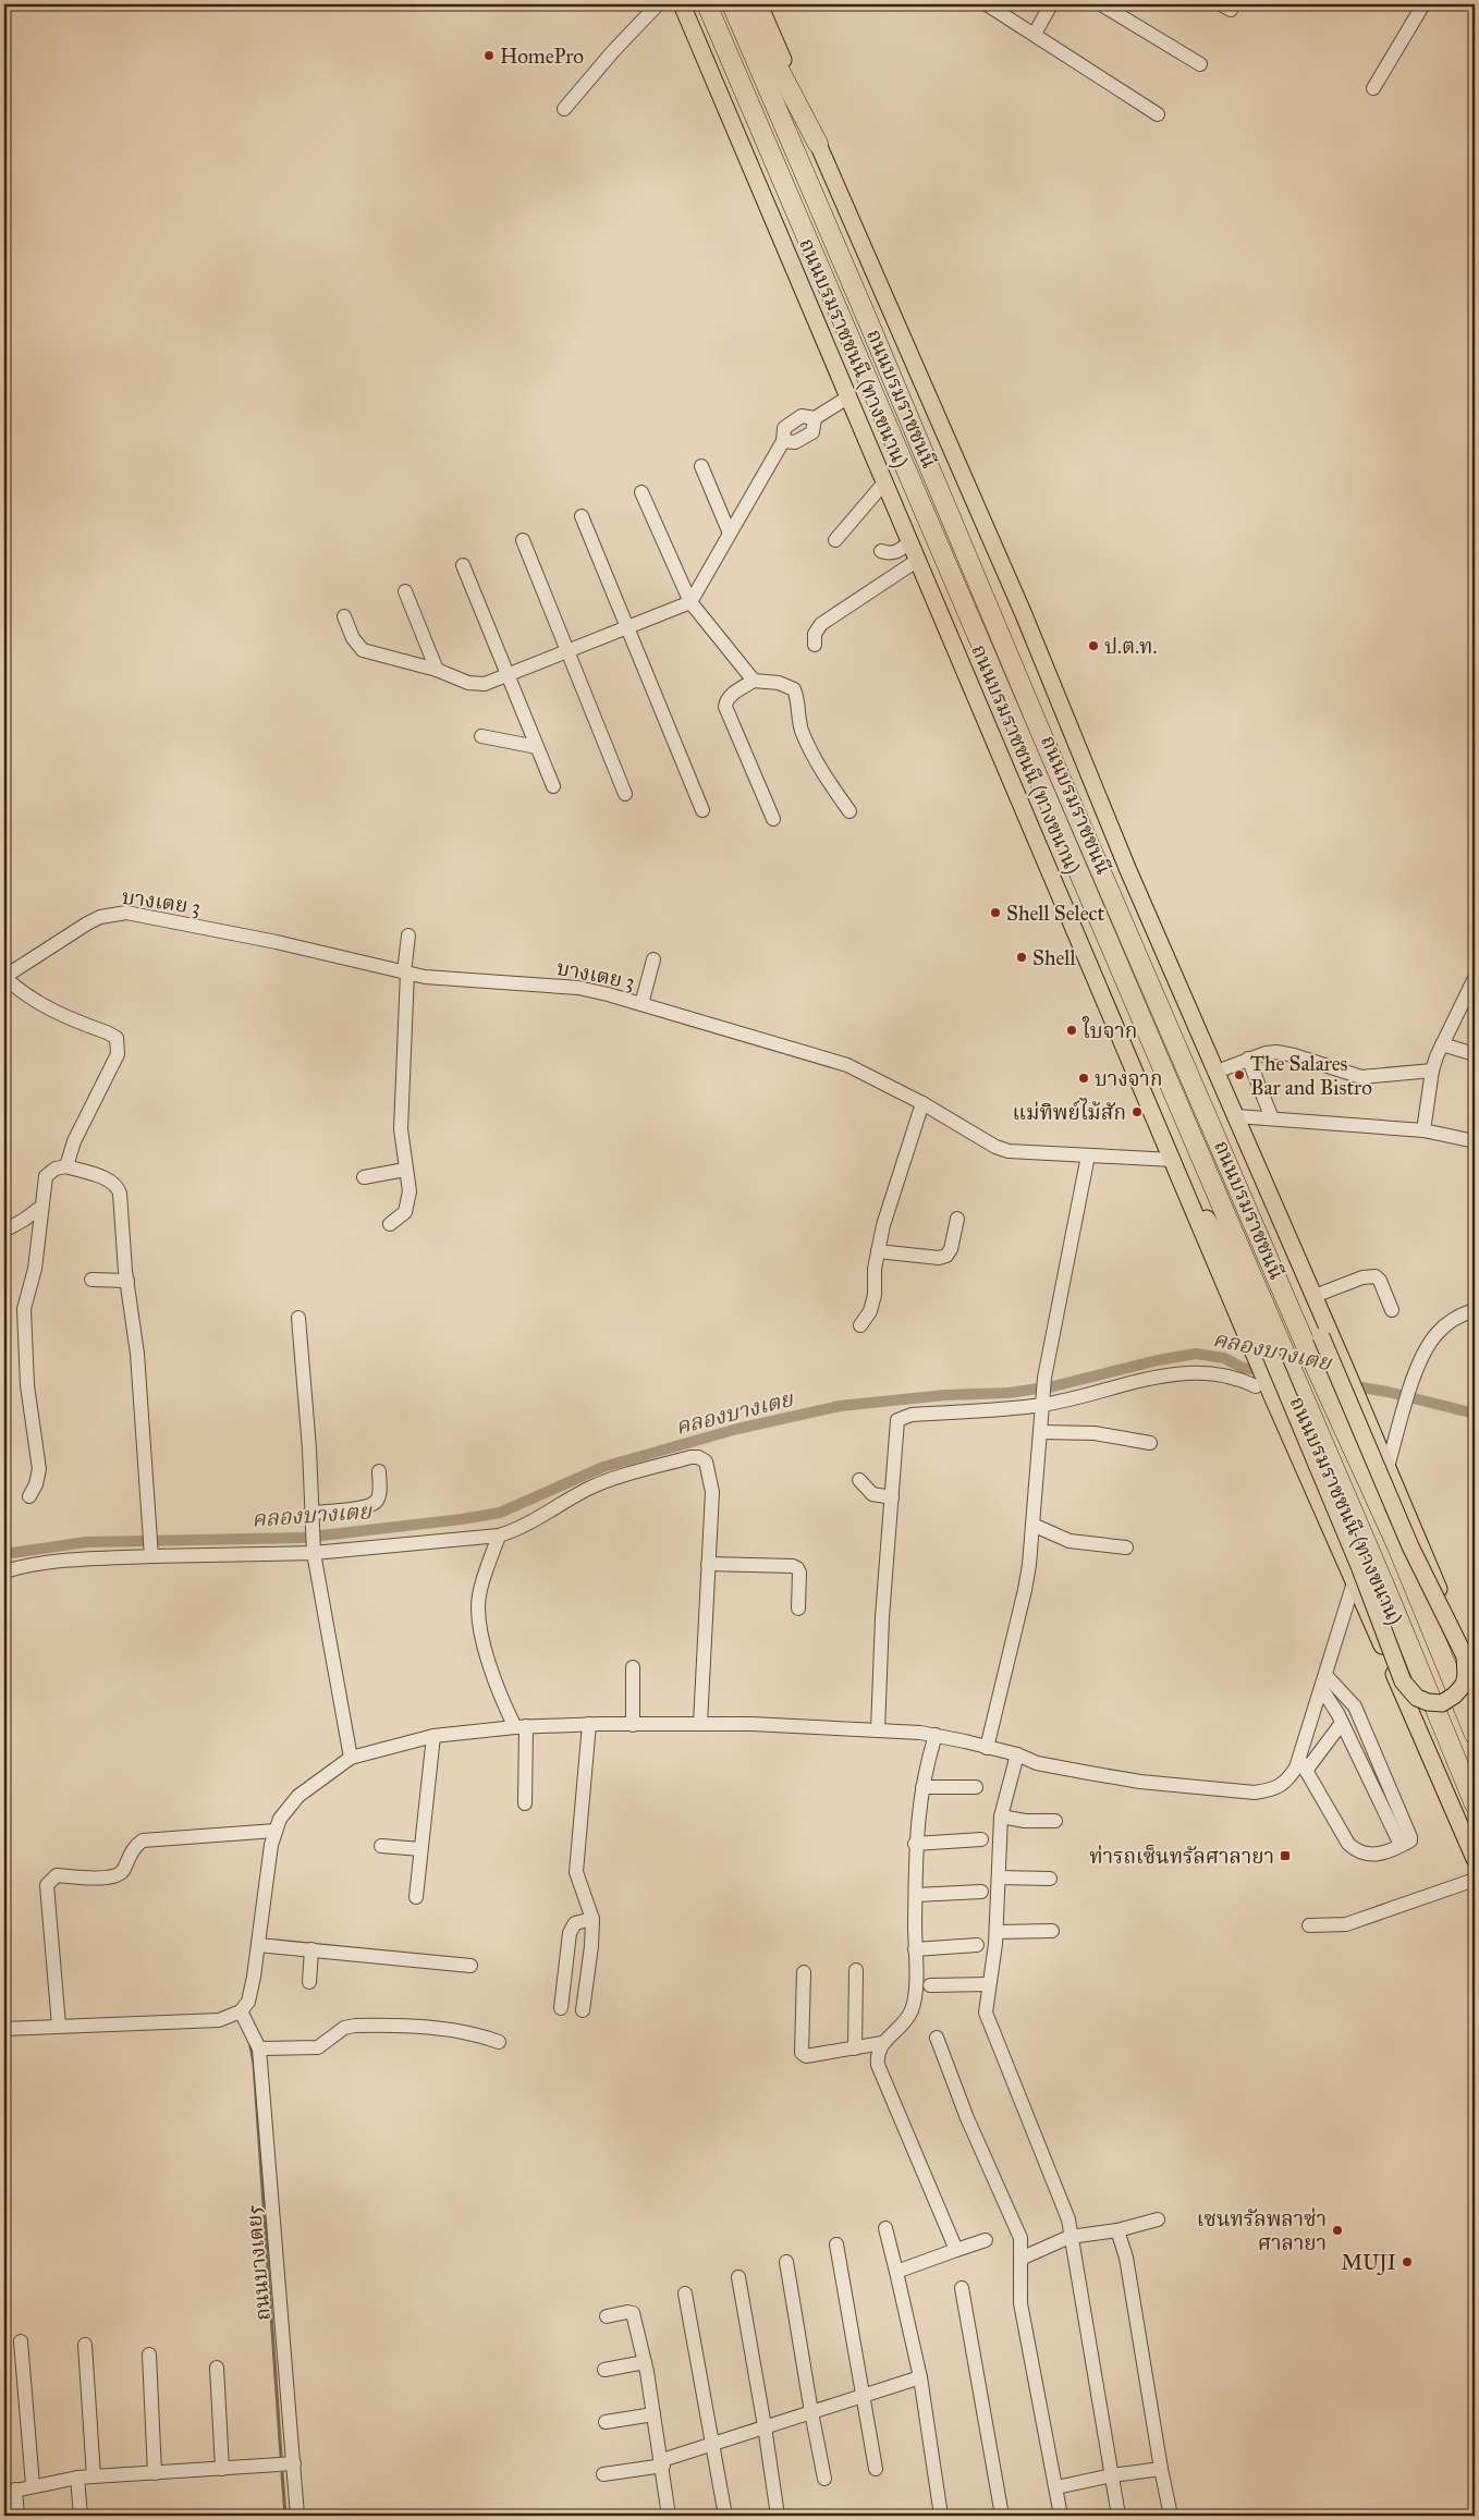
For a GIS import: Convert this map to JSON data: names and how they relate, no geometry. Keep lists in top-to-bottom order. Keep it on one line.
{"streets":{"highway":["ถนนบรมราชชนนี"],"main road":["ถนนบรมราชชนนี (ทางขนาน)"],"street":["บางเตย 3","ถนนบางเตย5"]},"crossings":[["ถนนบรมราชชนนี (ทางขนาน)","ถนนบรมราชชนนี"],["ถนนบรมราชชนนี (ทางขนาน)","บางเตย 3"]],"water":["คลองบางเตย"],"places":{"other":["HomePro","ป.ต.ท.","Shell Select","Shell","ใบจาก","The Salares Bar and Bistro","บางจาก","แม่ทิพย์ไม้สัก","เซนทรัลพลาซ่า ศาลายา","MUJI"],"transit":["ท่ารถเซ็นทรัลศาลายา"]}}
